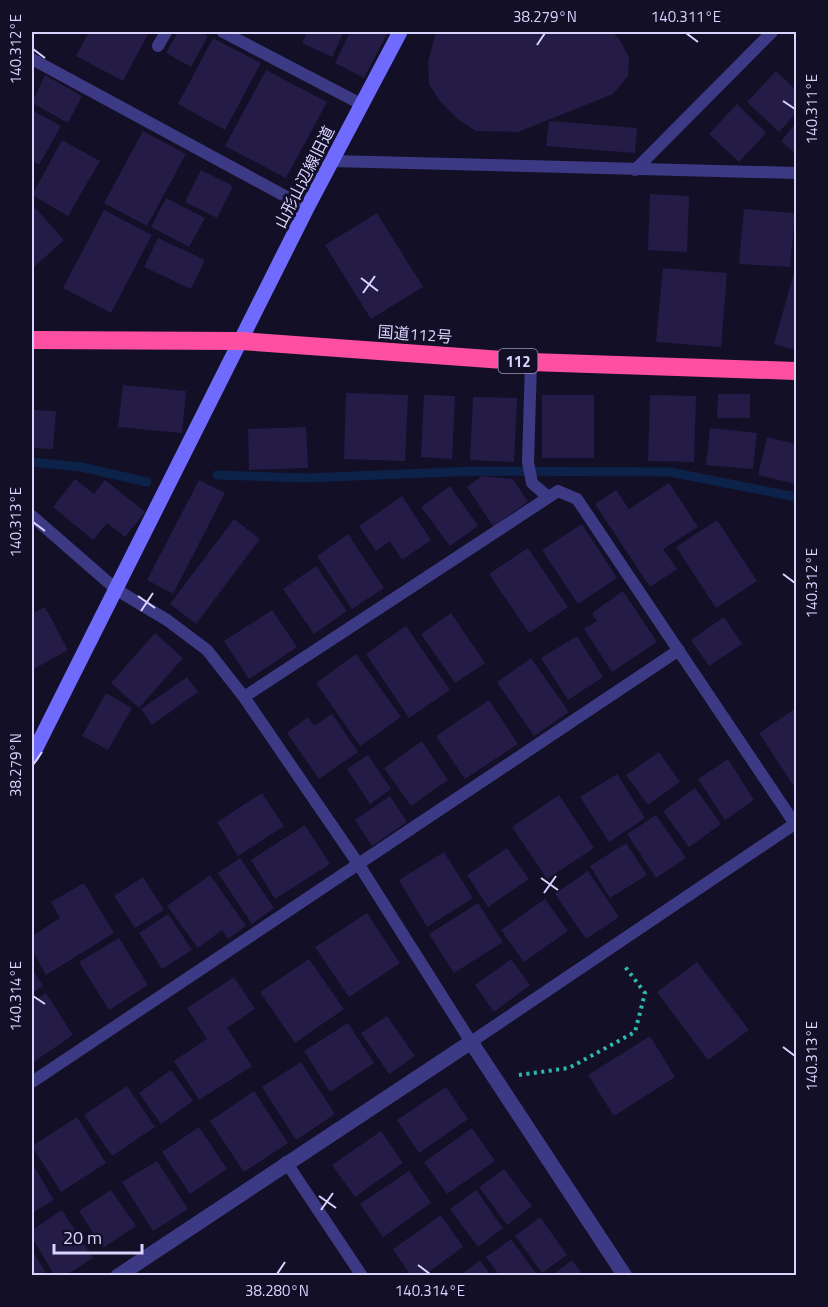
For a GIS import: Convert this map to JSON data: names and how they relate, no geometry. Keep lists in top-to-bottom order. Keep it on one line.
{"streets":{"highway":["国道112号","112"],"street":["山形山辺線旧道"]},"crossings":[["山形山辺線旧道","国道112号"]],"scale_bar":"20 m","coordinates":["38.279°N","140.311°E","140.312°E","140.313°E","140.314°E","38.280°N"]}
